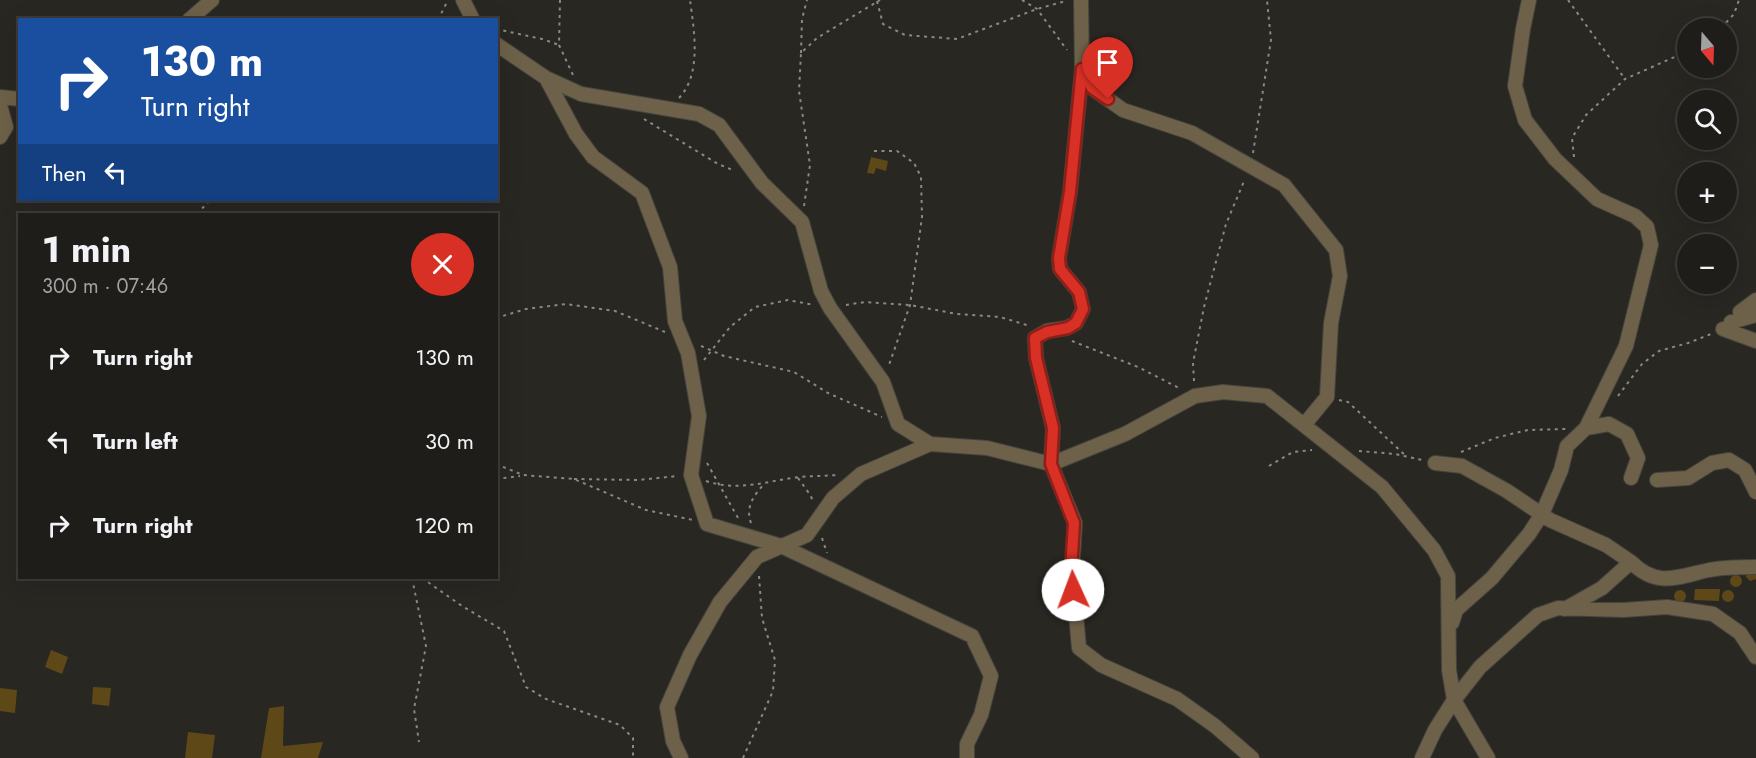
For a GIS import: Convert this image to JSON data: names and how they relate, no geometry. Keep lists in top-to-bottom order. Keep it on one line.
{"north":"bottom","page":{"map_buttons":["+","−"],"turn":["130 m","Turn right"],"then":"Then","heading":["1 min","300 m · 07:46"],"list":[{"name":"Turn right","value":"130 m"},{"name":"Turn left","value":"30 m"},{"name":"Turn right","value":"120 m"}]}}
